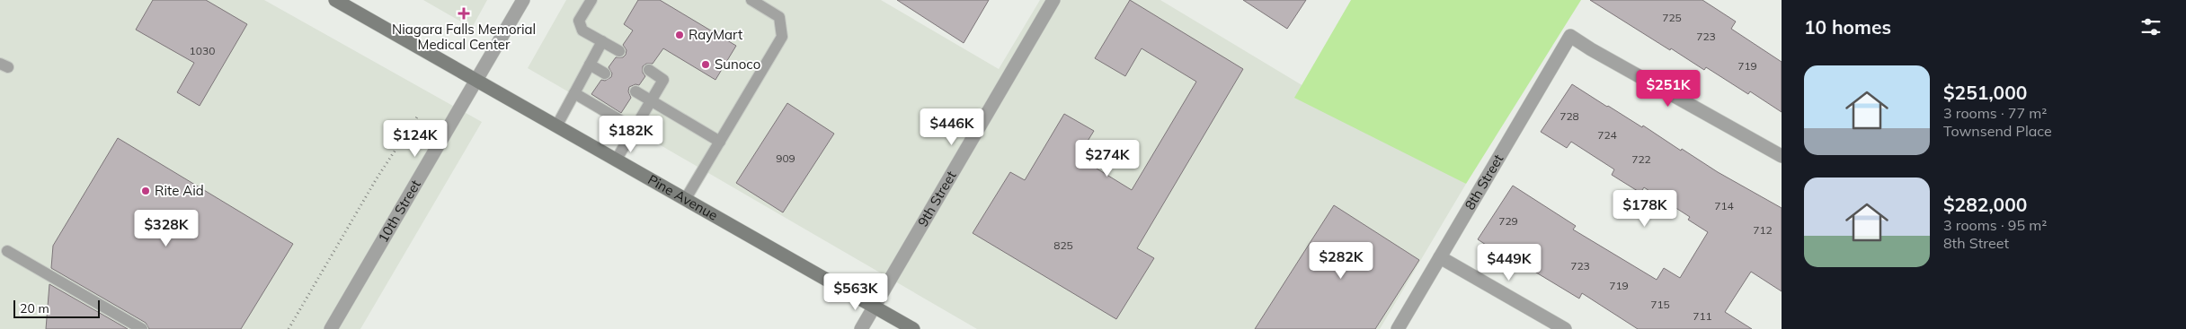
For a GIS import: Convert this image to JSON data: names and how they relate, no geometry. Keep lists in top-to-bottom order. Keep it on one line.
{"streets":{"main road":["Pine Avenue"],"street":["8th Street","9th Street","10th Street"]},"crossings":[["Pine Avenue","9th Street"],["Pine Avenue","10th Street"]],"places":{"health":["Niagara Falls Memorial Medical Center"],"other":["RayMart","Sunoco","Rite Aid"]},"house_numbers":["725","723","1030","719","728","724","909","722","714","729","712","825","723","719","715","711"],"scale_bar":"20 m","page":{"heading":"10 homes","list":[{"name":"$251,000","note":"3 rooms · 77 m² · Townsend Place"},{"name":"$282,000","note":"3 rooms · 95 m² · 8th Street"}],"price":["$251K","$446K","$182K","$124K","$274K","$178K","$328K","$282K","$449K","$563K"],"scale":"20 m"}}
